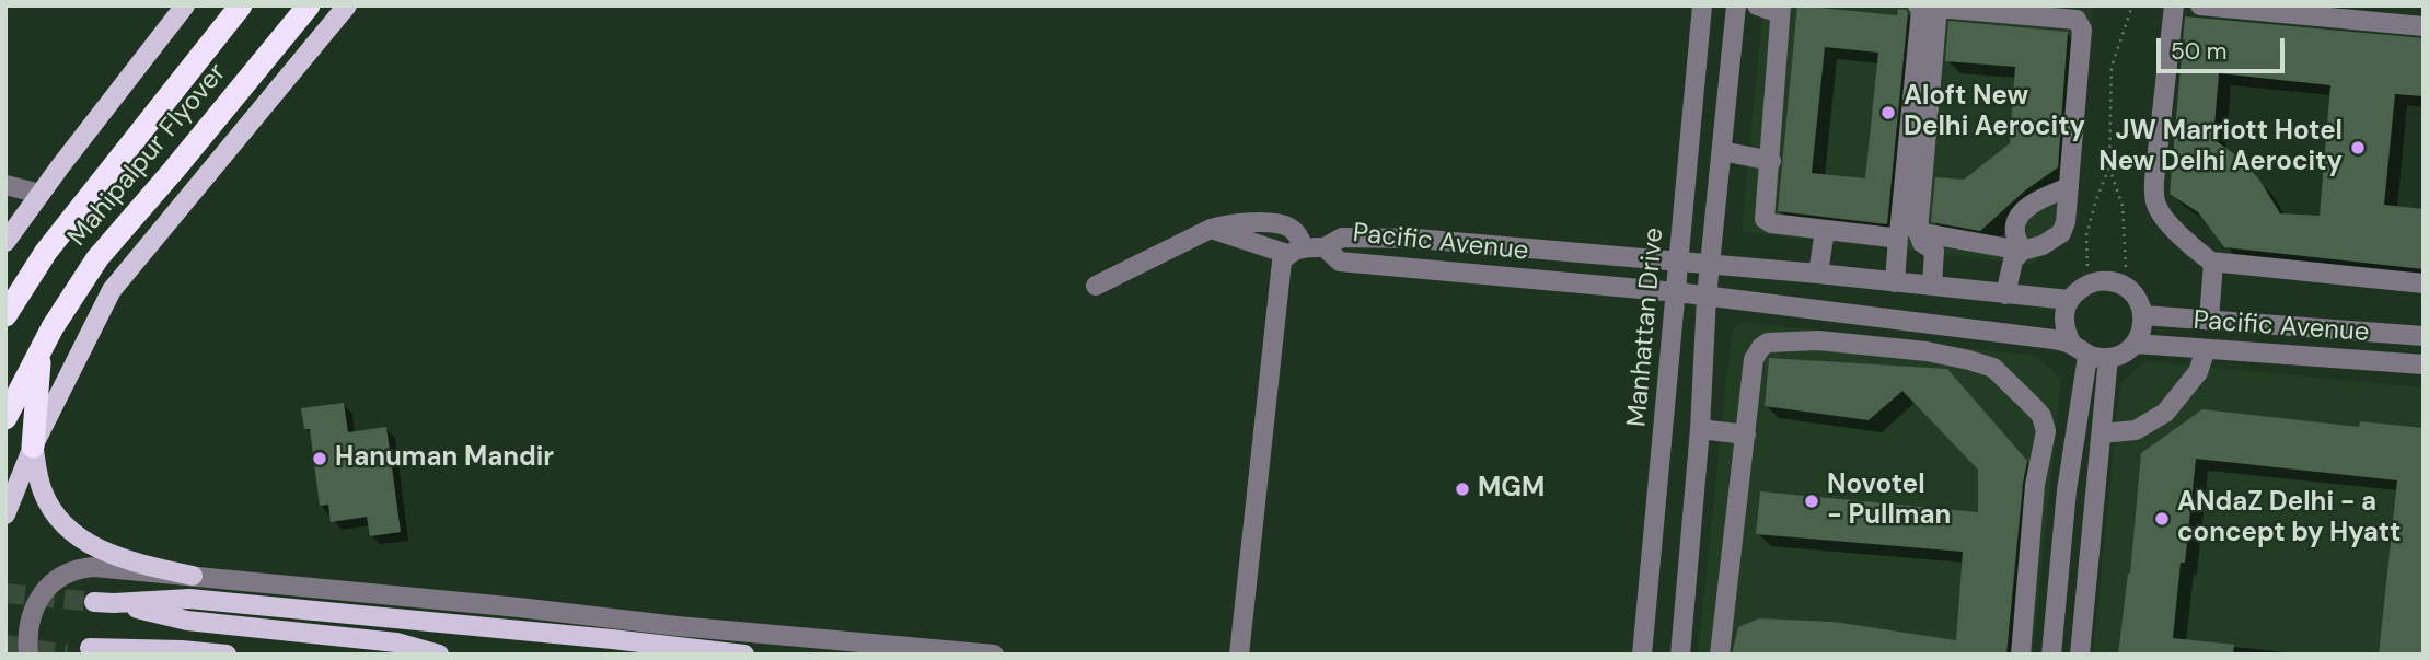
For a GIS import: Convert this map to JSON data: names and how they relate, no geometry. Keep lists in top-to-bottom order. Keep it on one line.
{"streets":{"highway":["Mahipalpur Flyover"],"street":["Pacific Avenue","Manhattan Drive"]},"crossings":[["Pacific Avenue","Manhattan Drive"]],"places":["Aloft New Delhi Aerocity","JW Marriott Hotel New Delhi Aerocity","Hanuman Mandir","MGM","Novotel - Pullman","ANdaZ Delhi - a concept by Hyatt"],"scale_bar":"50 m"}
